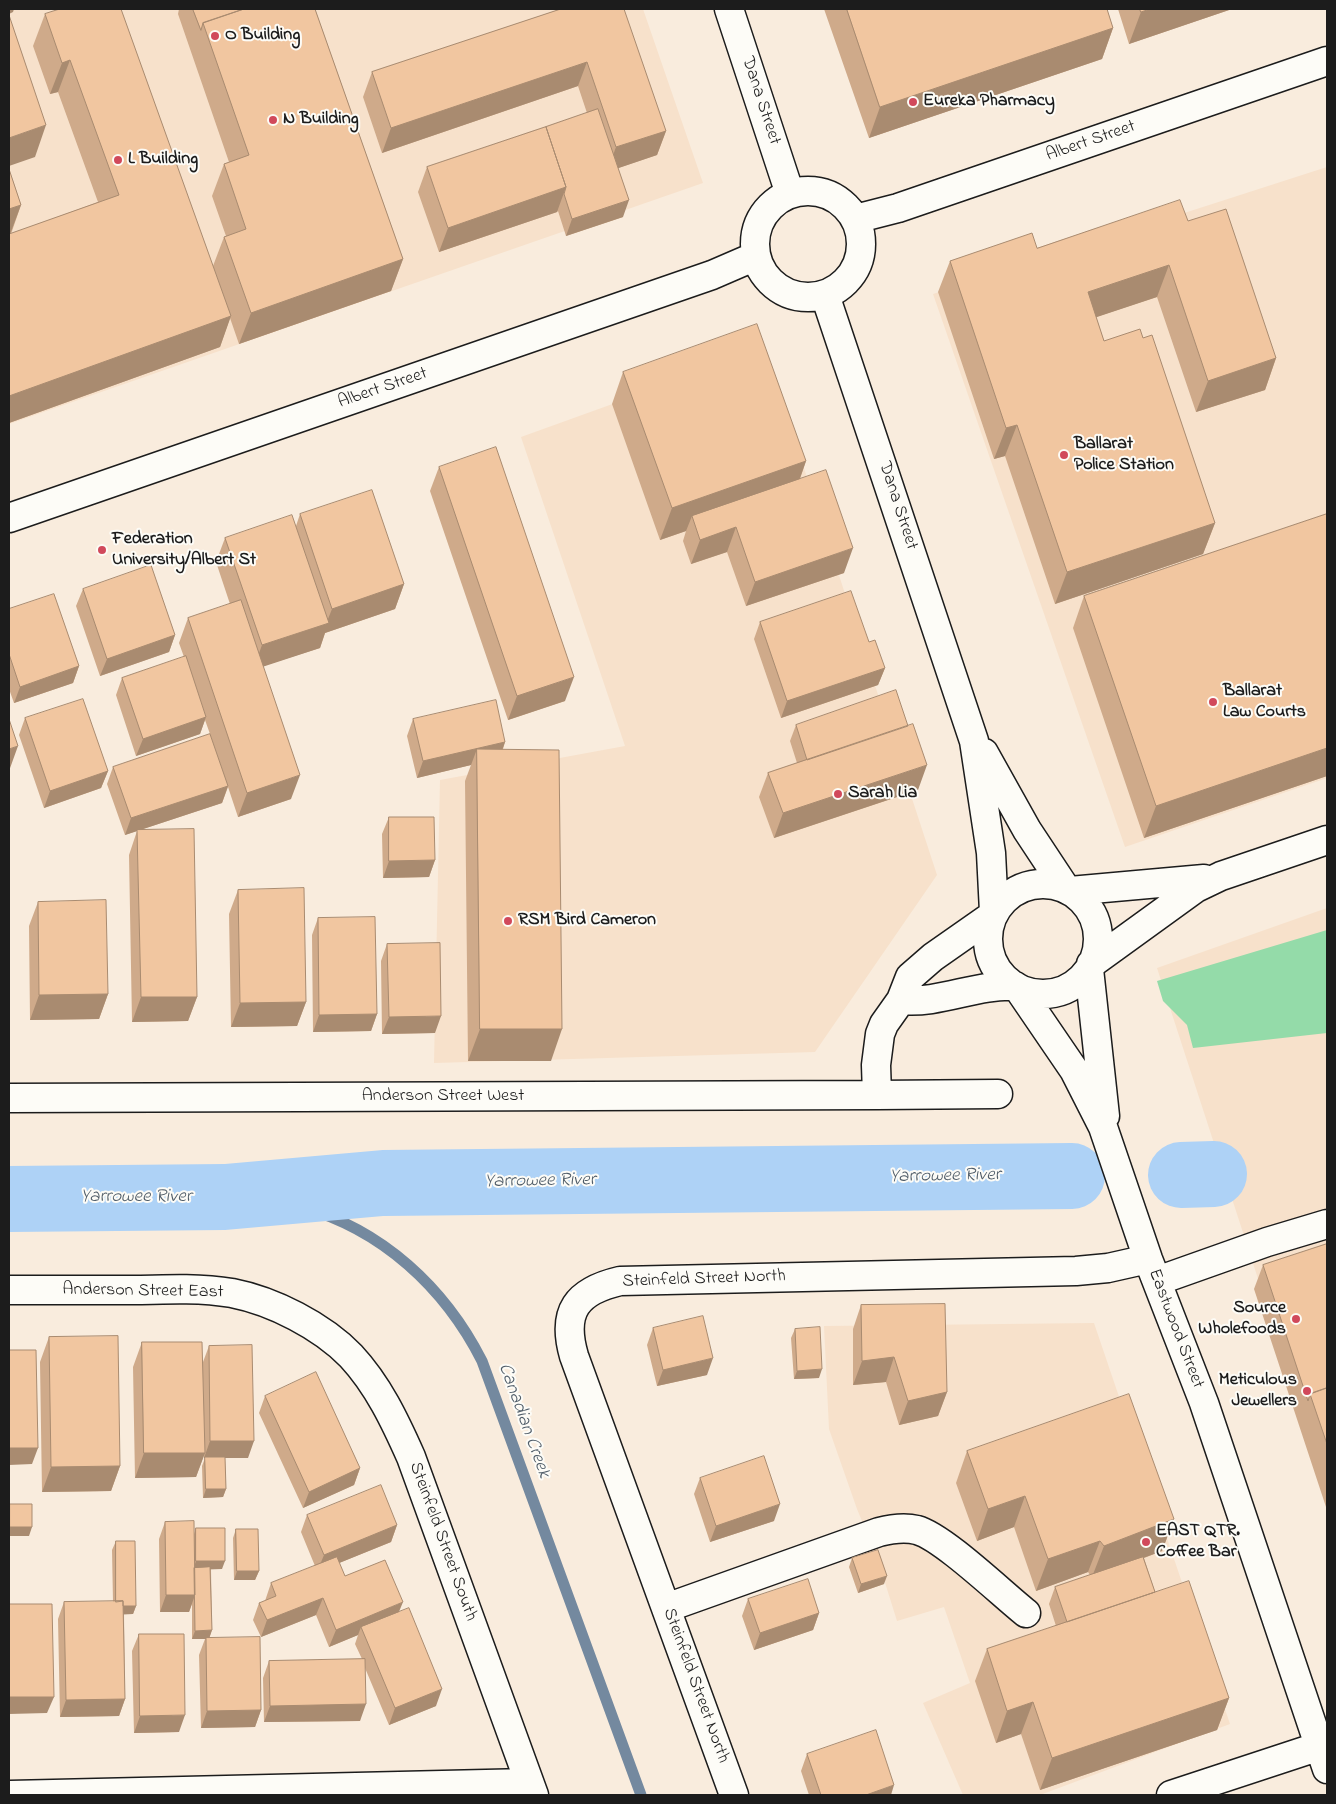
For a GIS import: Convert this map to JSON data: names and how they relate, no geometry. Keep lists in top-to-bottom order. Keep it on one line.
{"streets":{"street":["Dana Street","Albert Street","Anderson Street West","Steinfeld Street North","Anderson Street East","Eastwood Street","Steinfeld Street South"]},"crossings":[["Dana Street","Albert Street"],["Dana Street","Eastwood Street"],["Steinfeld Street North","Eastwood Street"],["Anderson Street East","Steinfeld Street South"]],"water":["Yarrowee River","Canadian Creek"],"places":["O Building","Eureka Pharmacy","N Building","L Building","Ballarat Police Station","Federation University/Albert St","Ballarat Law Courts","Sarah Lia","RSM Bird Cameron","Source Wholefoods","Meticulous Jewellers","EAST QTR. Coffee Bar"]}
